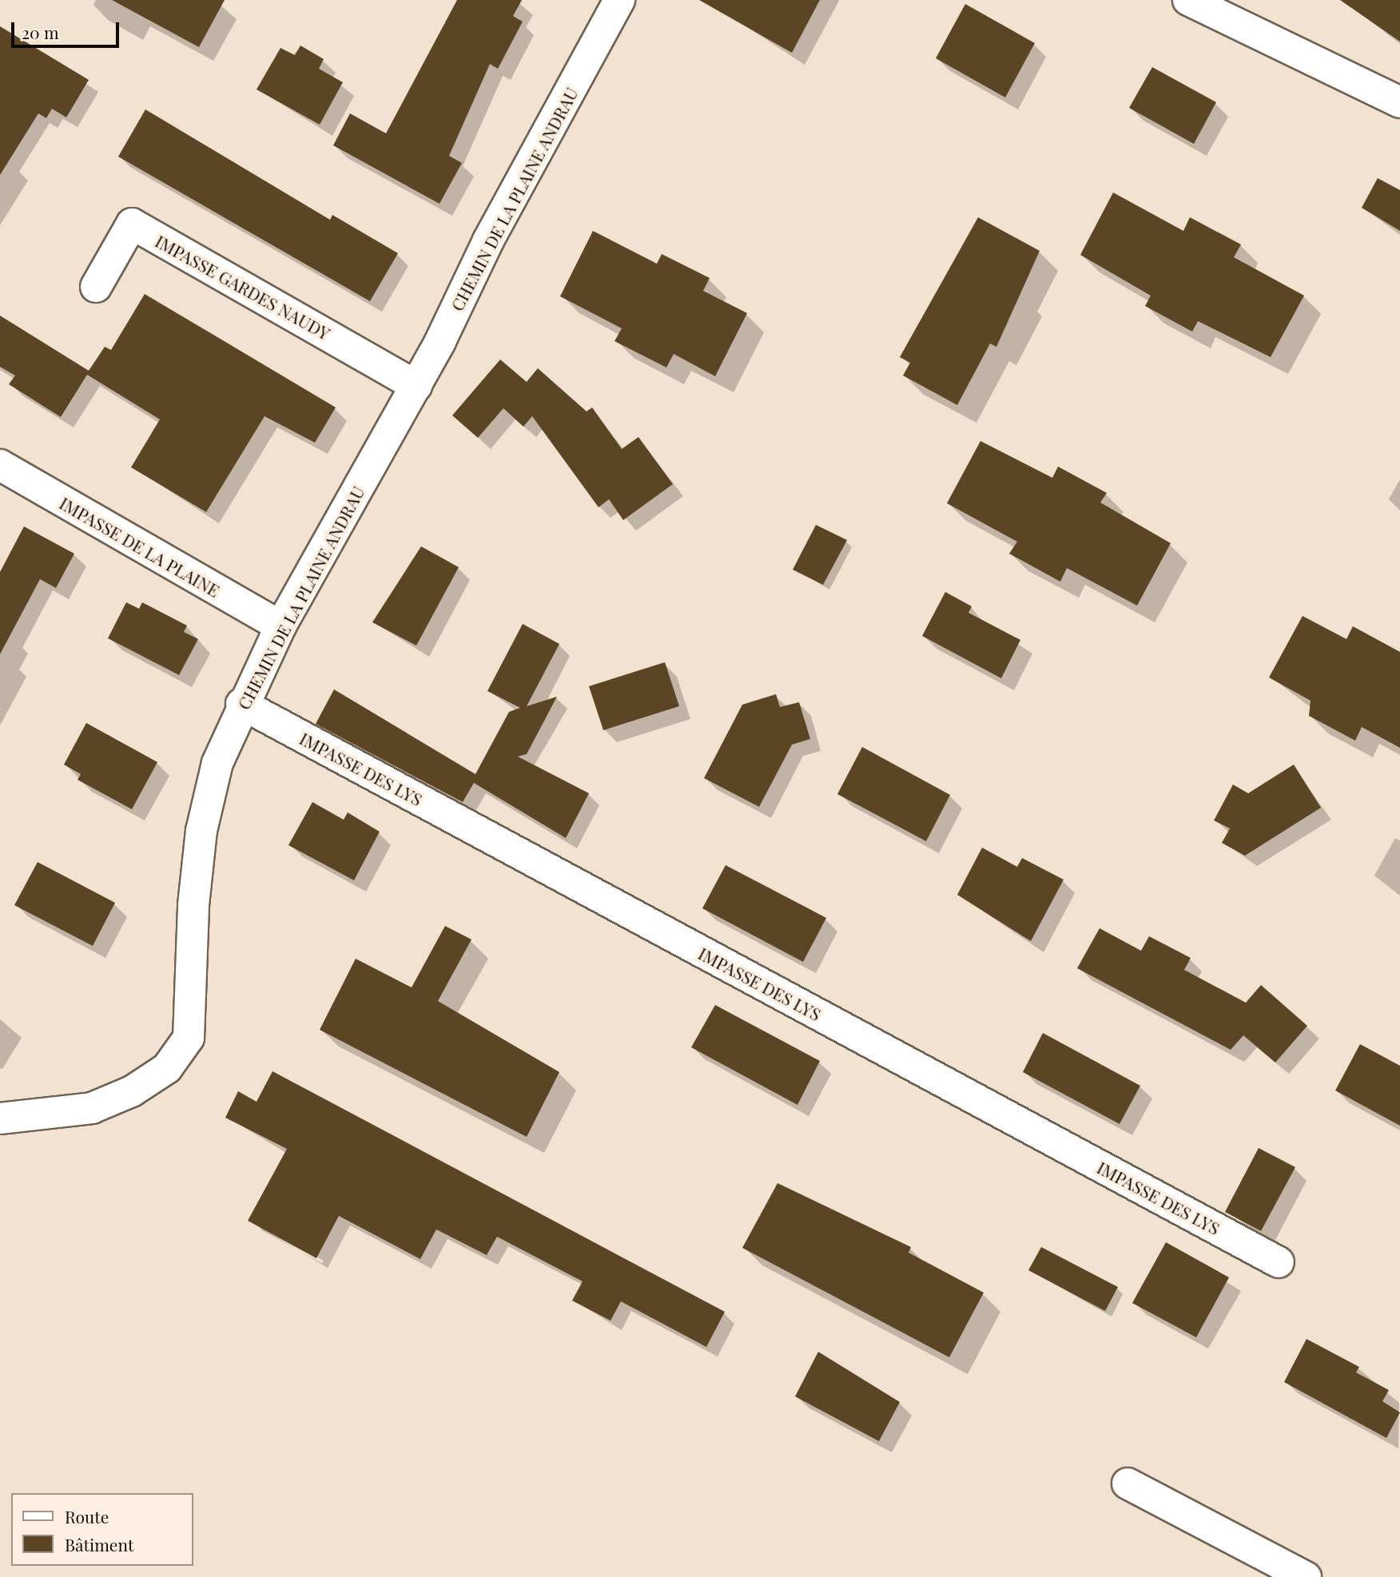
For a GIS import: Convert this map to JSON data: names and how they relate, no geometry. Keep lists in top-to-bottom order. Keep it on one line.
{"streets":{"street":["CHEMIN DE LA PLAINE ANDRAU","IMPASSE GARDES NAUDY","IMPASSE DE LA PLAINE","IMPASSE DES LYS"]},"crossings":[["CHEMIN DE LA PLAINE ANDRAU","IMPASSE GARDES NAUDY"],["CHEMIN DE LA PLAINE ANDRAU","IMPASSE DE LA PLAINE"],["CHEMIN DE LA PLAINE ANDRAU","IMPASSE DES LYS"]],"legend":["Route","Bâtiment"],"scale_bar":"20 m"}
